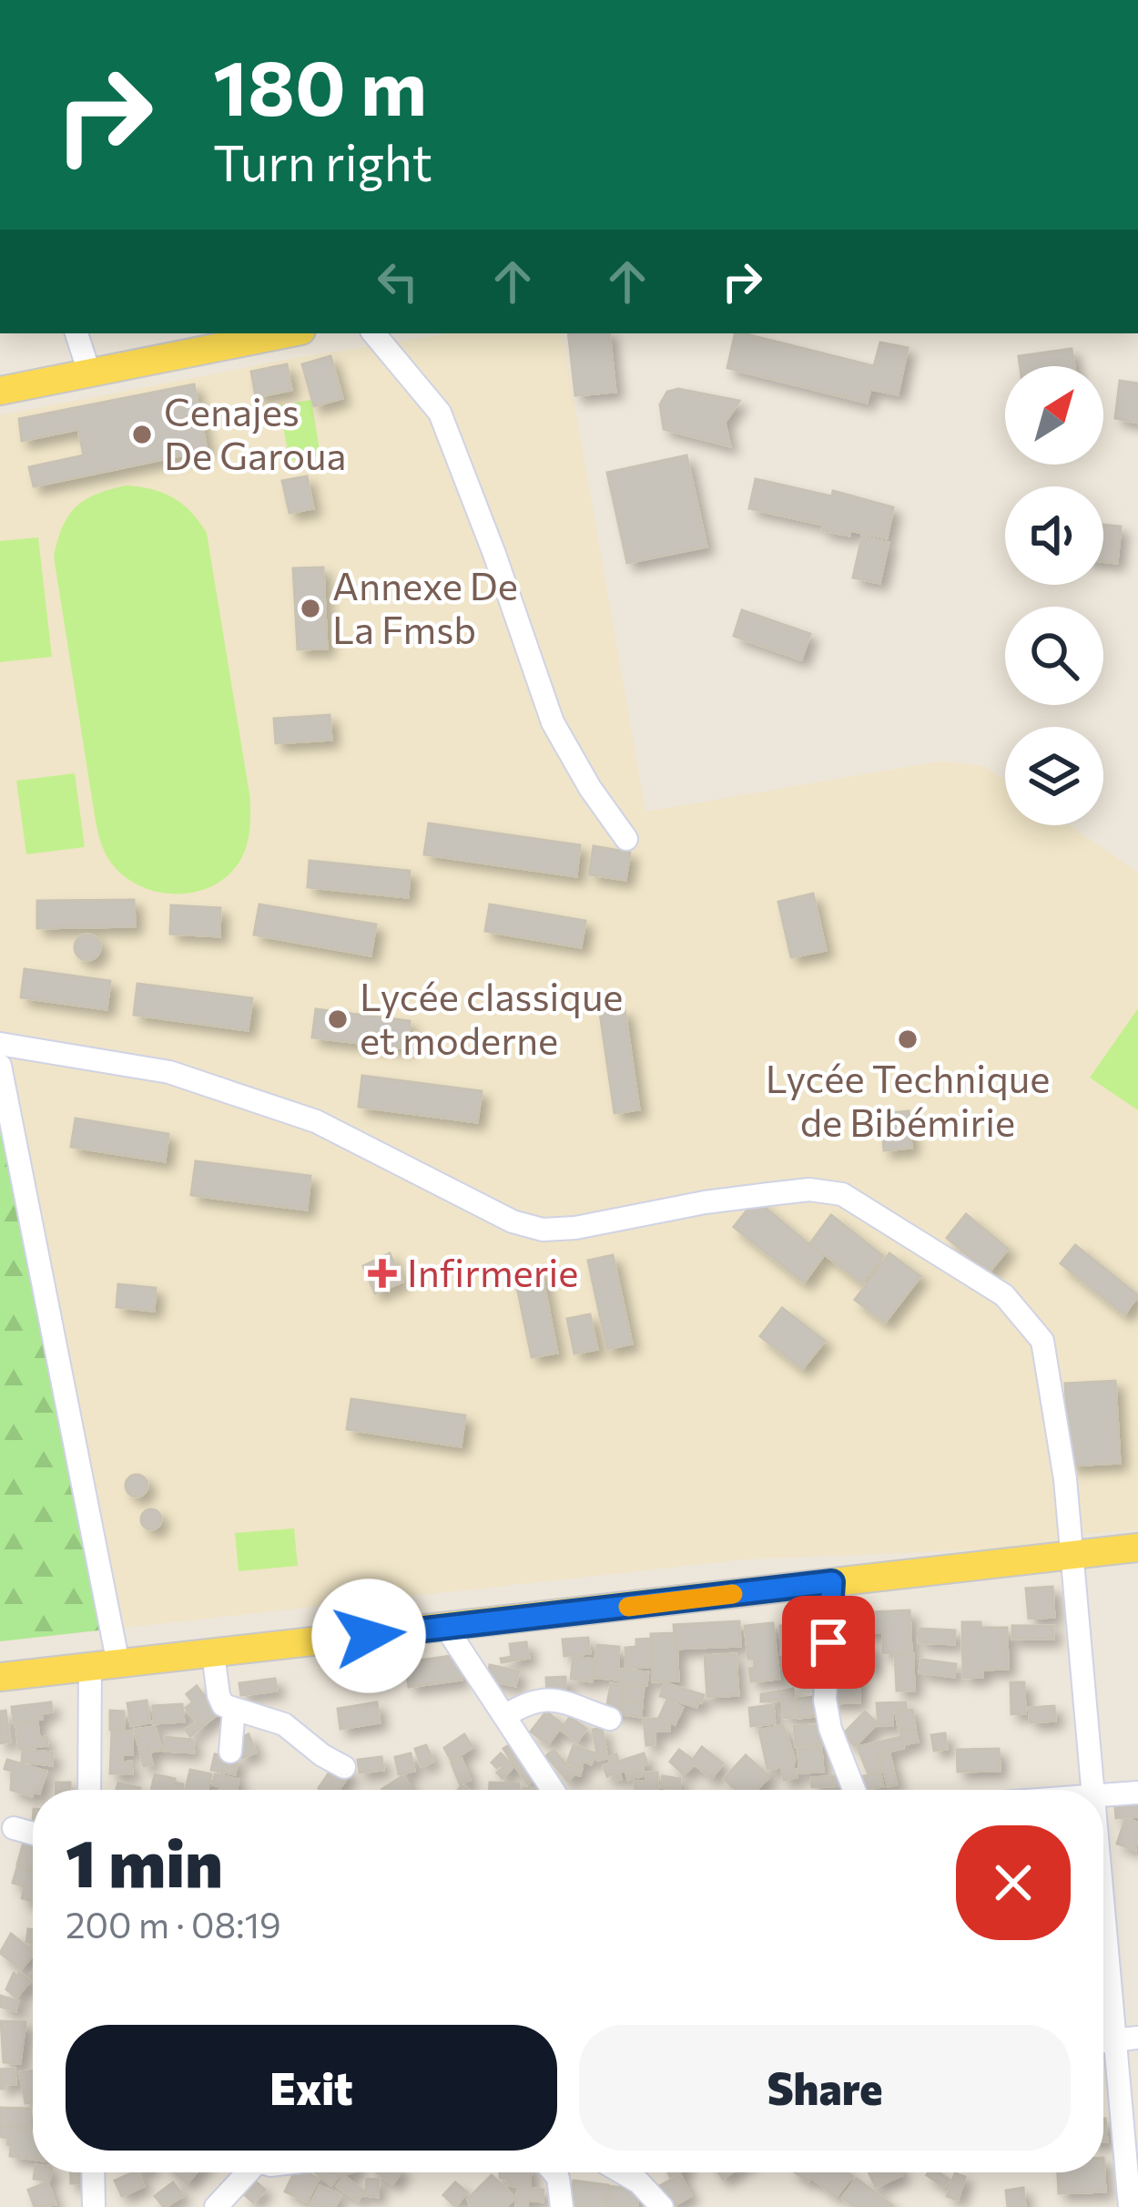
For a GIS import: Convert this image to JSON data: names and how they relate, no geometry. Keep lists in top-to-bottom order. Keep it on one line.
{"places":{"other":["Cenajes De Garoua","Annexe De La Fmsb","Lycée classique et moderne","Lycée Technique de Bibémirie"],"health":["Infirmerie"]},"north":"top right","page":{"turn":["180 m","Turn right"],"heading":["1 min","200 m · 08:19"],"buttons":["Exit","Share"]}}
